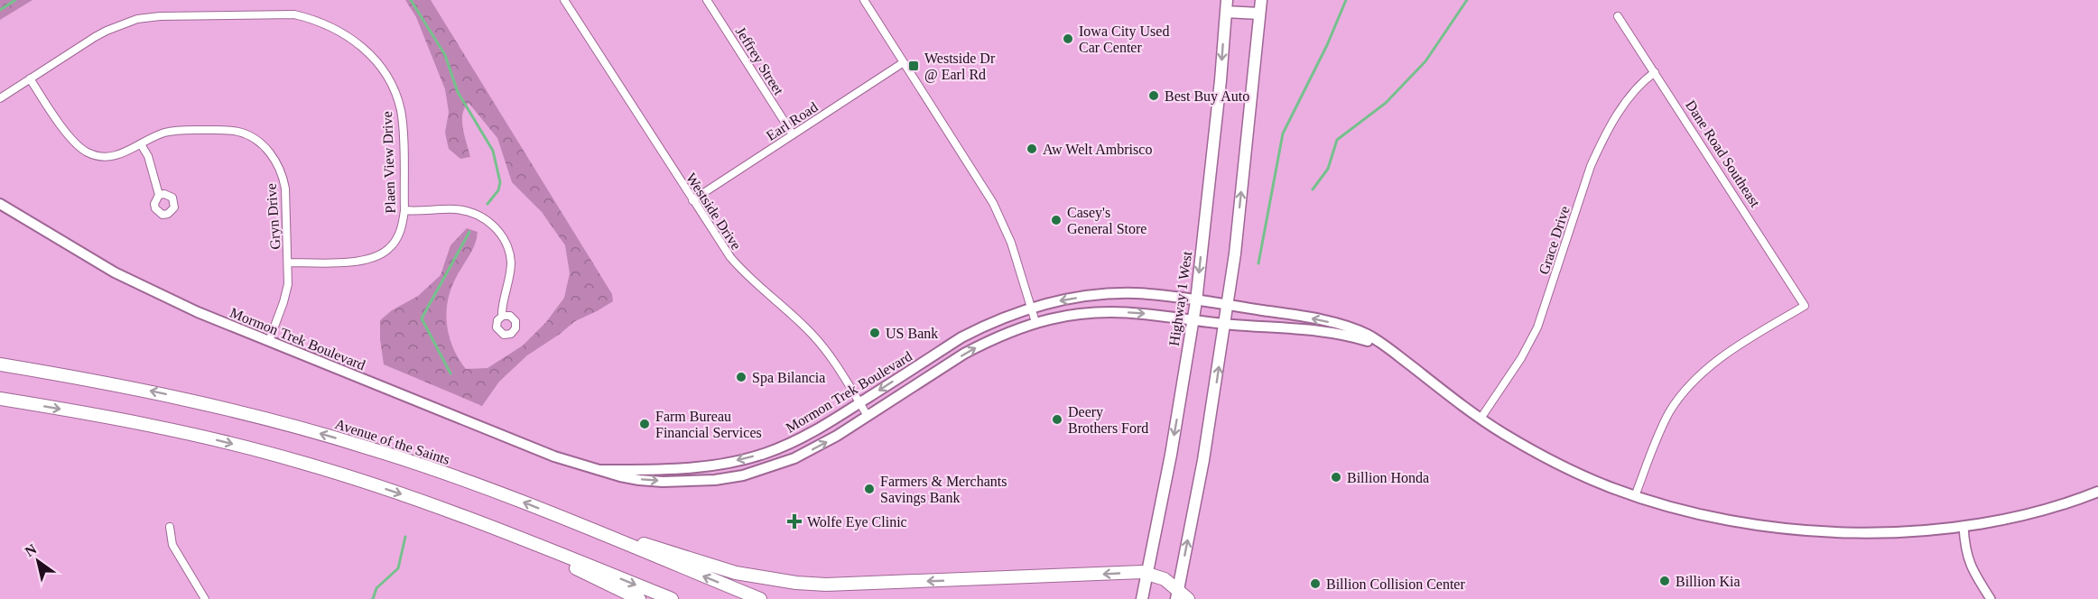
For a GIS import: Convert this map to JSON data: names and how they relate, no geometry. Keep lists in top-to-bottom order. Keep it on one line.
{"streets":{"highway":["Avenue of the Saints"],"main road":["Highway 1 West","Mormon Trek Boulevard"],"street":["Jeffrey Street","Earl Road","Dane Road Southeast","Plaen View Drive","Westside Drive","Gryn Drive","Grace Drive"]},"crossings":[["Jeffrey Street","Earl Road"],["Earl Road","Westside Drive"],["Dane Road Southeast","Grace Drive"],["Dane Road Southeast","Mormon Trek Boulevard"],["Plaen View Drive","Gryn Drive"],["Westside Drive","Mormon Trek Boulevard"],["Gryn Drive","Mormon Trek Boulevard"],["Grace Drive","Mormon Trek Boulevard"],["Highway 1 West","Mormon Trek Boulevard"]],"places":{"other":["Iowa City Used Car Center","Best Buy Auto","Aw Welt Ambrisco","Casey's General Store","US Bank","Spa Bilancia","Deery Brothers Ford","Farm Bureau Financial Services","Billion Honda","Farmers & Merchants Savings Bank","Billion Kia","Billion Collision Center"],"transit":["Westside Dr @ Earl Rd"],"health":["Wolfe Eye Clinic"]},"north":"top left"}
